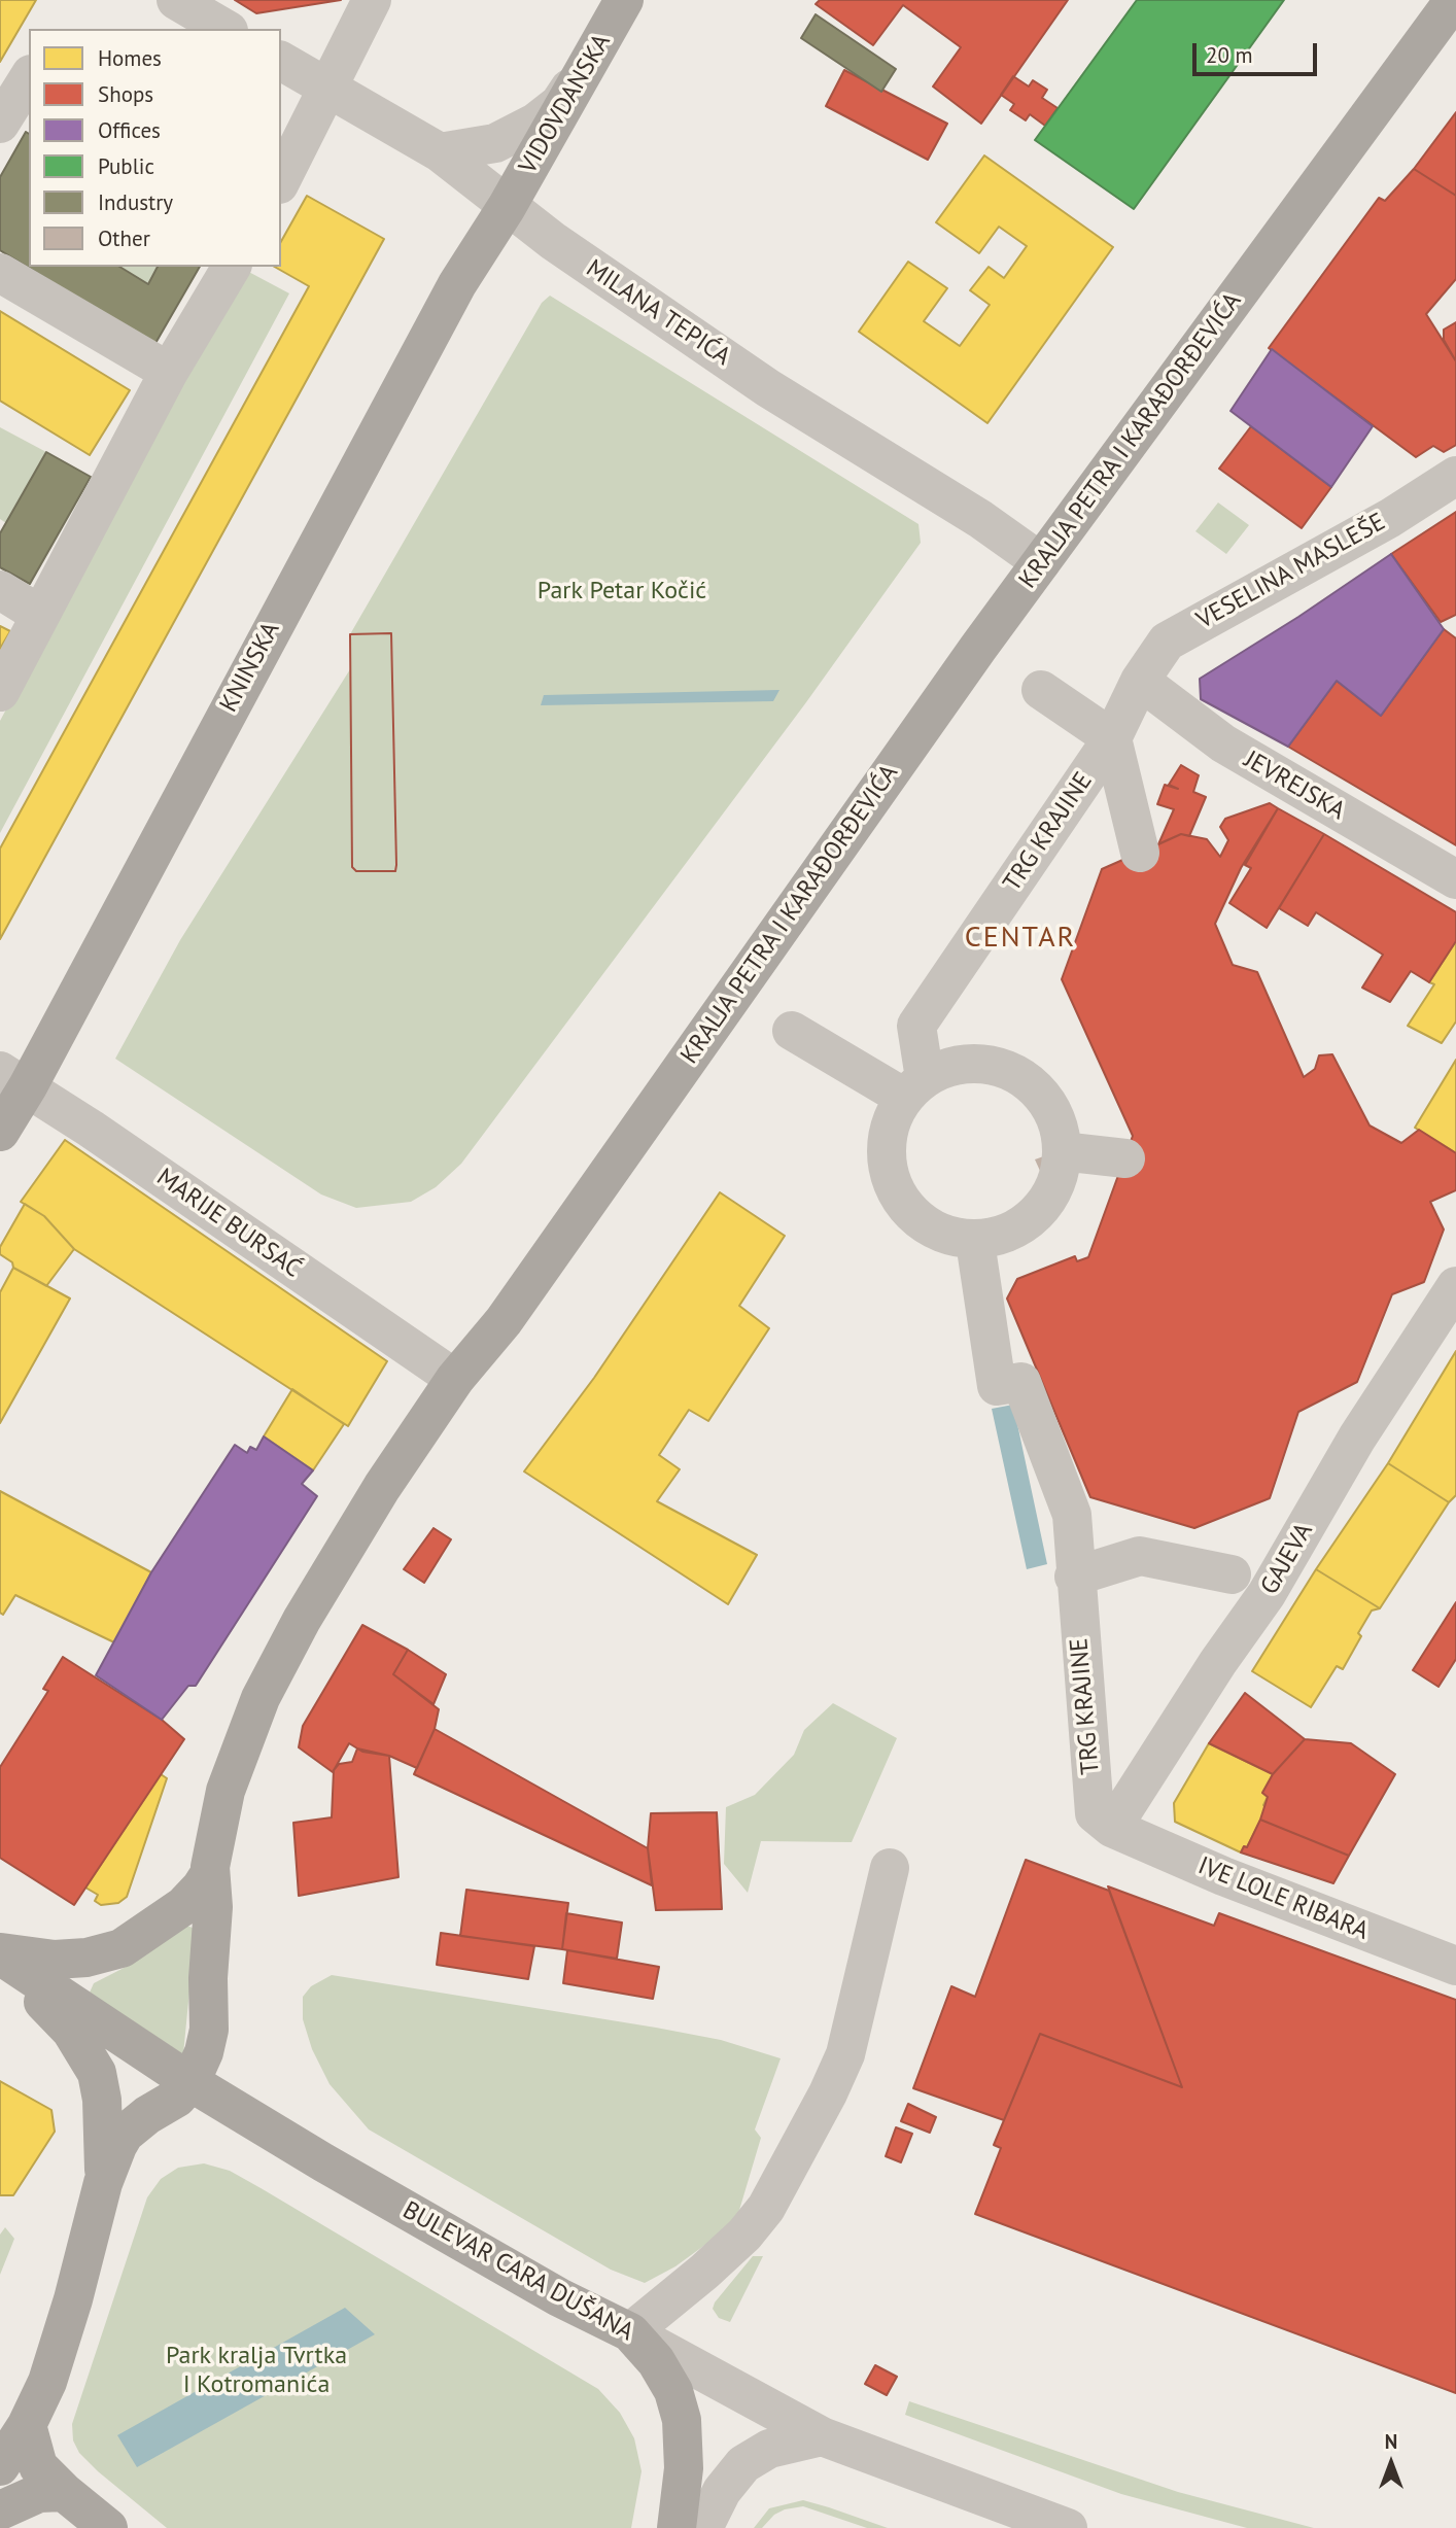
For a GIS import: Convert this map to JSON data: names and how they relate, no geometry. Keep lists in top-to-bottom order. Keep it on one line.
{"streets":{"main road":["VIDOVDANSKA","KRALJA PETRA I KARAĐORĐEVIĆA","KNINSKA","BULEVAR CARA DUŠANA"],"street":["MILANA TEPIĆA","VESELINA MASLEŠE","JEVREJSKA","TRG KRAJINE","MARIJE BURSAĆ","GAJEVA","IVE LOLE RIBARA"]},"crossings":[["VIDOVDANSKA","MILANA TEPIĆA"],["VIDOVDANSKA","KNINSKA"],["MILANA TEPIĆA","KRALJA PETRA I KARAĐORĐEVIĆA"],["MILANA TEPIĆA","KNINSKA"],["KRALJA PETRA I KARAĐORĐEVIĆA","MARIJE BURSAĆ"],["KRALJA PETRA I KARAĐORĐEVIĆA","BULEVAR CARA DUŠANA"],["VESELINA MASLEŠE","JEVREJSKA"],["VESELINA MASLEŠE","TRG KRAJINE"],["KNINSKA","MARIJE BURSAĆ"],["JEVREJSKA","TRG KRAJINE"],["TRG KRAJINE","GAJEVA"],["TRG KRAJINE","IVE LOLE RIBARA"],["GAJEVA","IVE LOLE RIBARA"]],"districts":["CENTAR"],"parks":["Park Petar Kočić","Park kralja Tvrtka I Kotromanića"],"legend":["Homes","Shops","Offices","Public","Industry","Other"],"scale_bar":"20 m","north":"top"}
